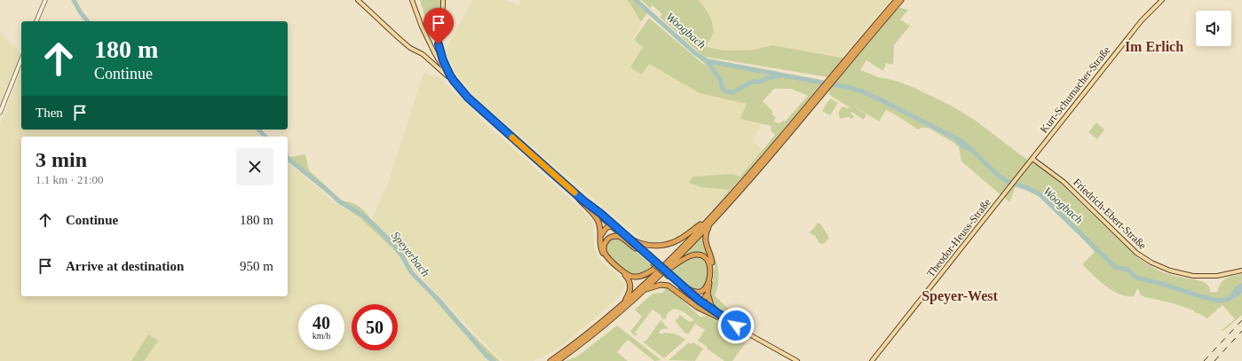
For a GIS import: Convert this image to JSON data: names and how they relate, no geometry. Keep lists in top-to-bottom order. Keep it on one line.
{"streets":{"main road":["Kurt-Schumacher-Straße","Friedrich-Ebert-Straße","Theodor-Heuss-Straße"]},"crossings":[["Kurt-Schumacher-Straße","Friedrich-Ebert-Straße"],["Kurt-Schumacher-Straße","Theodor-Heuss-Straße"],["Friedrich-Ebert-Straße","Theodor-Heuss-Straße"]],"districts":["Im Erlich","Speyer-West"],"water":["Woogbach","Speyerbach"],"page":{"turn":["180 m","Continue"],"then":"Then","heading":["3 min","1.1 km · 21:00"],"list":[{"name":"Continue","value":"180 m"},{"name":"Arrive at destination","value":"950 m"}],"speed":"40 km/h","limit":"50"}}
